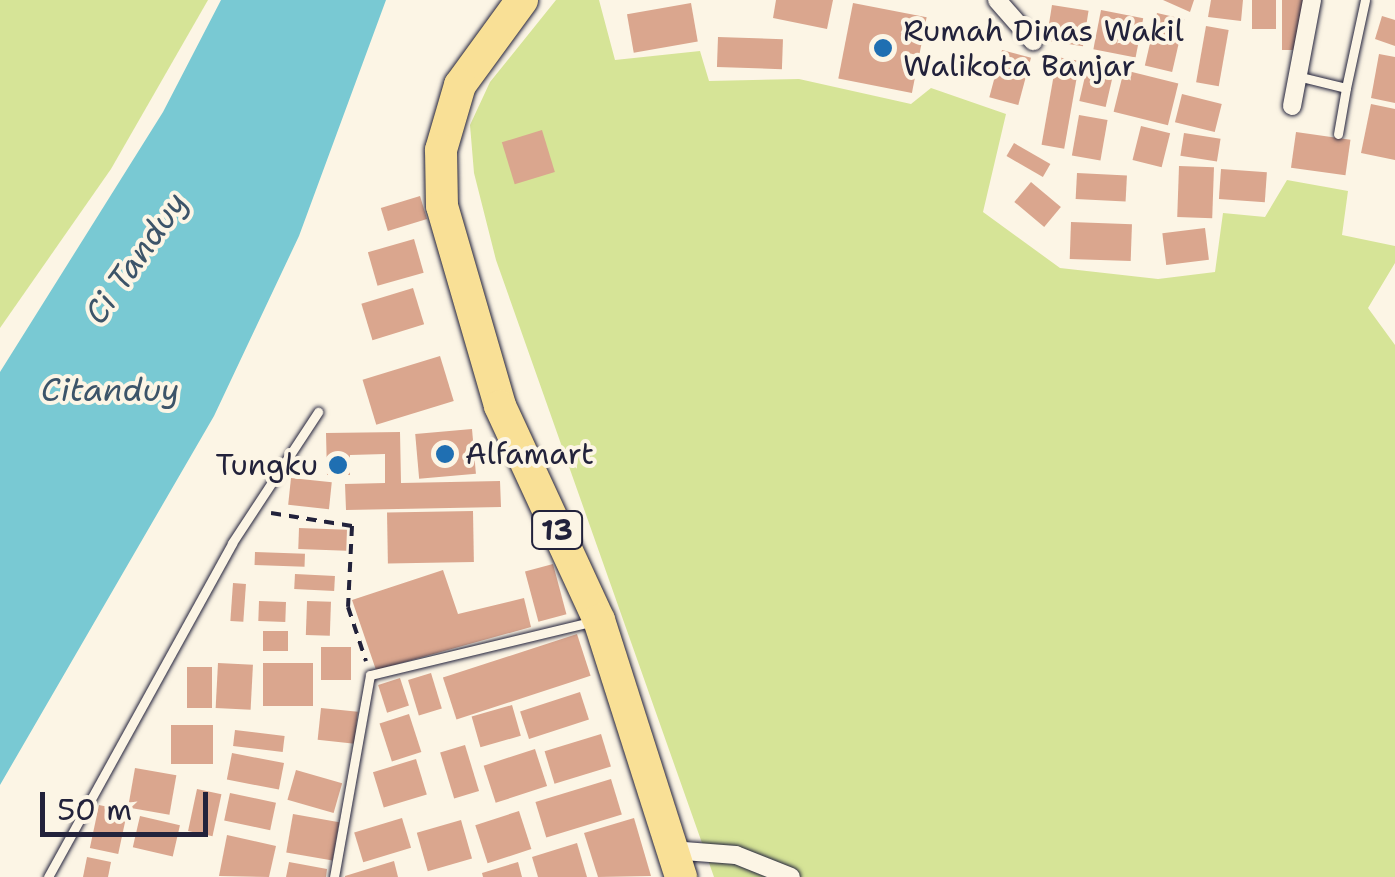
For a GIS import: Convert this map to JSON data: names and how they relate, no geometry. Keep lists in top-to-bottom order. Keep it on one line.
{"streets":{"highway":["13"]},"water":["Ci Tanduy","Citanduy"],"places":["Rumah Dinas Wakil Walikota Banjar","Alfamart","Tungku"],"scale_bar":"50 m"}
